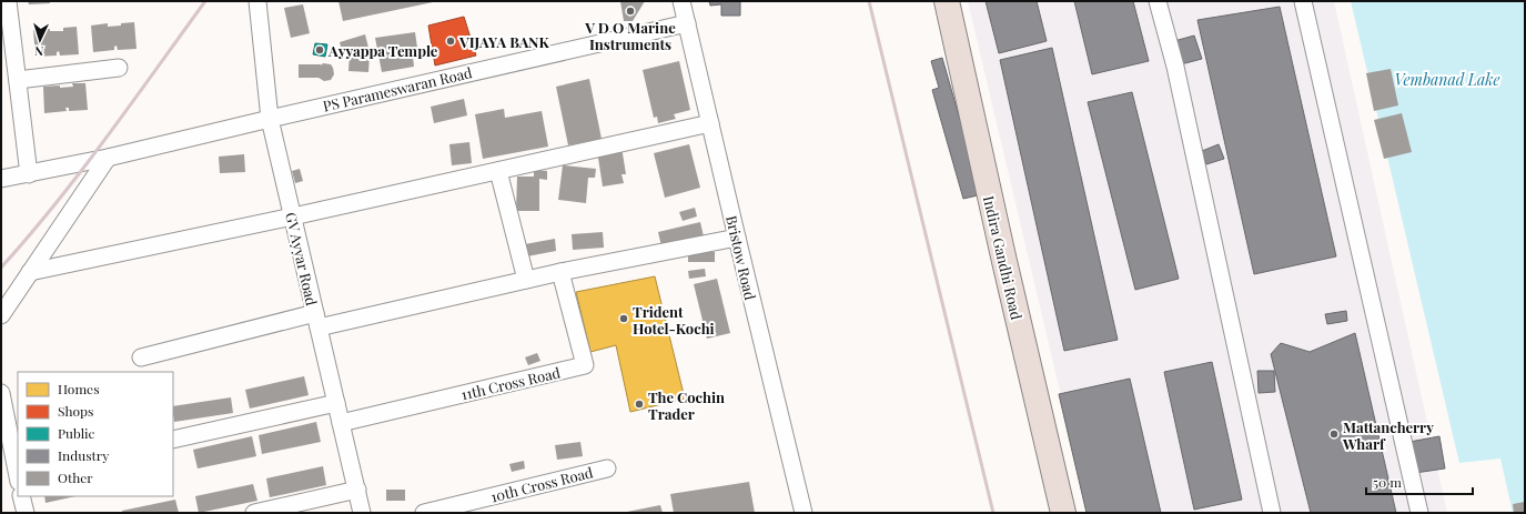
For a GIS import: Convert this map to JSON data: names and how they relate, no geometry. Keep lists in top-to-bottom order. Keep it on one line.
{"streets":{"highway":["Indira Gandhi Road"],"street":["PS Parameswaran Road","Bristow Road","GV Ayyar Road","11th Cross Road","10th Cross Road"]},"crossings":[["PS Parameswaran Road","Bristow Road"],["PS Parameswaran Road","GV Ayyar Road"],["GV Ayyar Road","11th Cross Road"]],"water":["Vembanad Lake"],"places":["V D O Marine Instruments","VIJAYA BANK","Ayyappa Temple","Trident Hotel-Kochi","The Cochin Trader","Mattancherry Wharf"],"legend":["Homes","Shops","Public","Industry","Other"],"scale_bar":"50 m","north":"bottom"}
